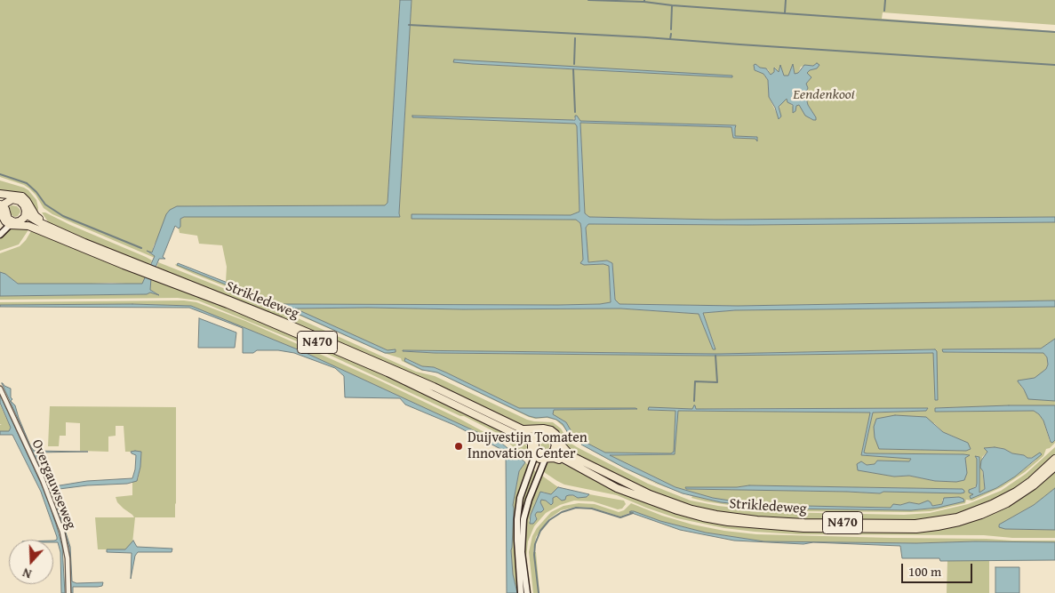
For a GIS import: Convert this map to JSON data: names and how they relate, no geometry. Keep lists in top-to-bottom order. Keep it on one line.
{"streets":{"main road":["Strikledeweg","N470"],"street":["Overgauwseweg"]},"crossings":[["Strikledeweg","N470"]],"parks":["Eendenkooi"],"places":["Duijvestijn Tomaten Innovation Center"],"scale_bar":"100 m","north":"bottom"}
